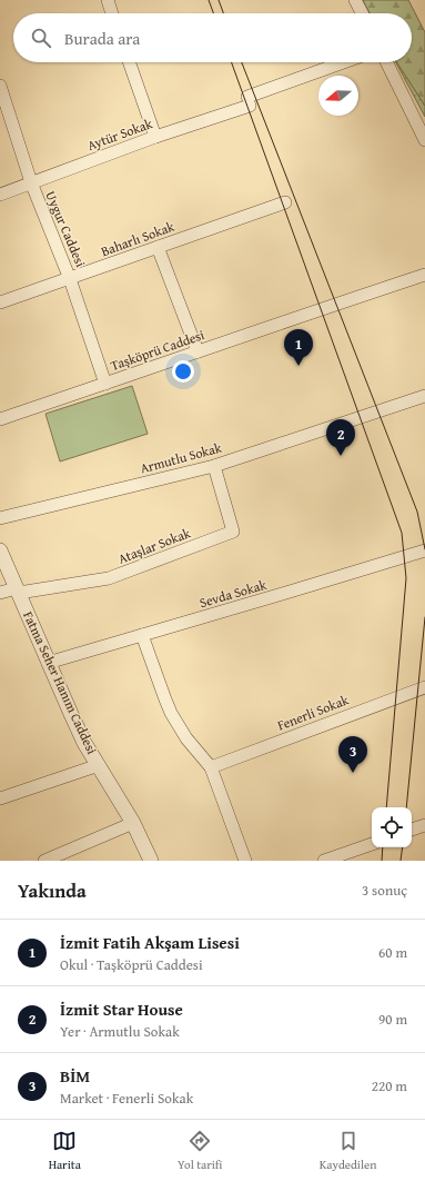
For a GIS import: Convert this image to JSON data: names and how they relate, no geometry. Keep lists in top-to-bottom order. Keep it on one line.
{"streets":{"street":["Aytür Sokak","Uygur Caddesi","Baharlı Sokak","Taşköprü Caddesi","Armutlu Sokak","Ataşlar Sokak","Sevda Sokak","Fatma Seher Hanım Caddesi","Fenerli Sokak"]},"crossings":[["Aytür Sokak","Uygur Caddesi"],["Uygur Caddesi","Baharlı Sokak"],["Uygur Caddesi","Taşköprü Caddesi"],["Armutlu Sokak","Ataşlar Sokak"],["Ataşlar Sokak","Fatma Seher Hanım Caddesi"],["Sevda Sokak","Fatma Seher Hanım Caddesi"]],"north":"left","page":{"search":"Burada ara","pins":["1","2","3"],"heading":["Yakında","3 sonuç"],"list":[{"mark":"1","name":"İzmit Fatih Akşam Lisesi","note":"Okul · Taşköprü Caddesi","value":"60 m"},{"mark":"2","name":"İzmit Star House","note":"Yer · Armutlu Sokak","value":"90 m"},{"mark":"3","name":"BİM","note":"Market · Fenerli Sokak","value":"220 m"}],"nav":["Harita","Yol tarifi","Kaydedilen"]}}
